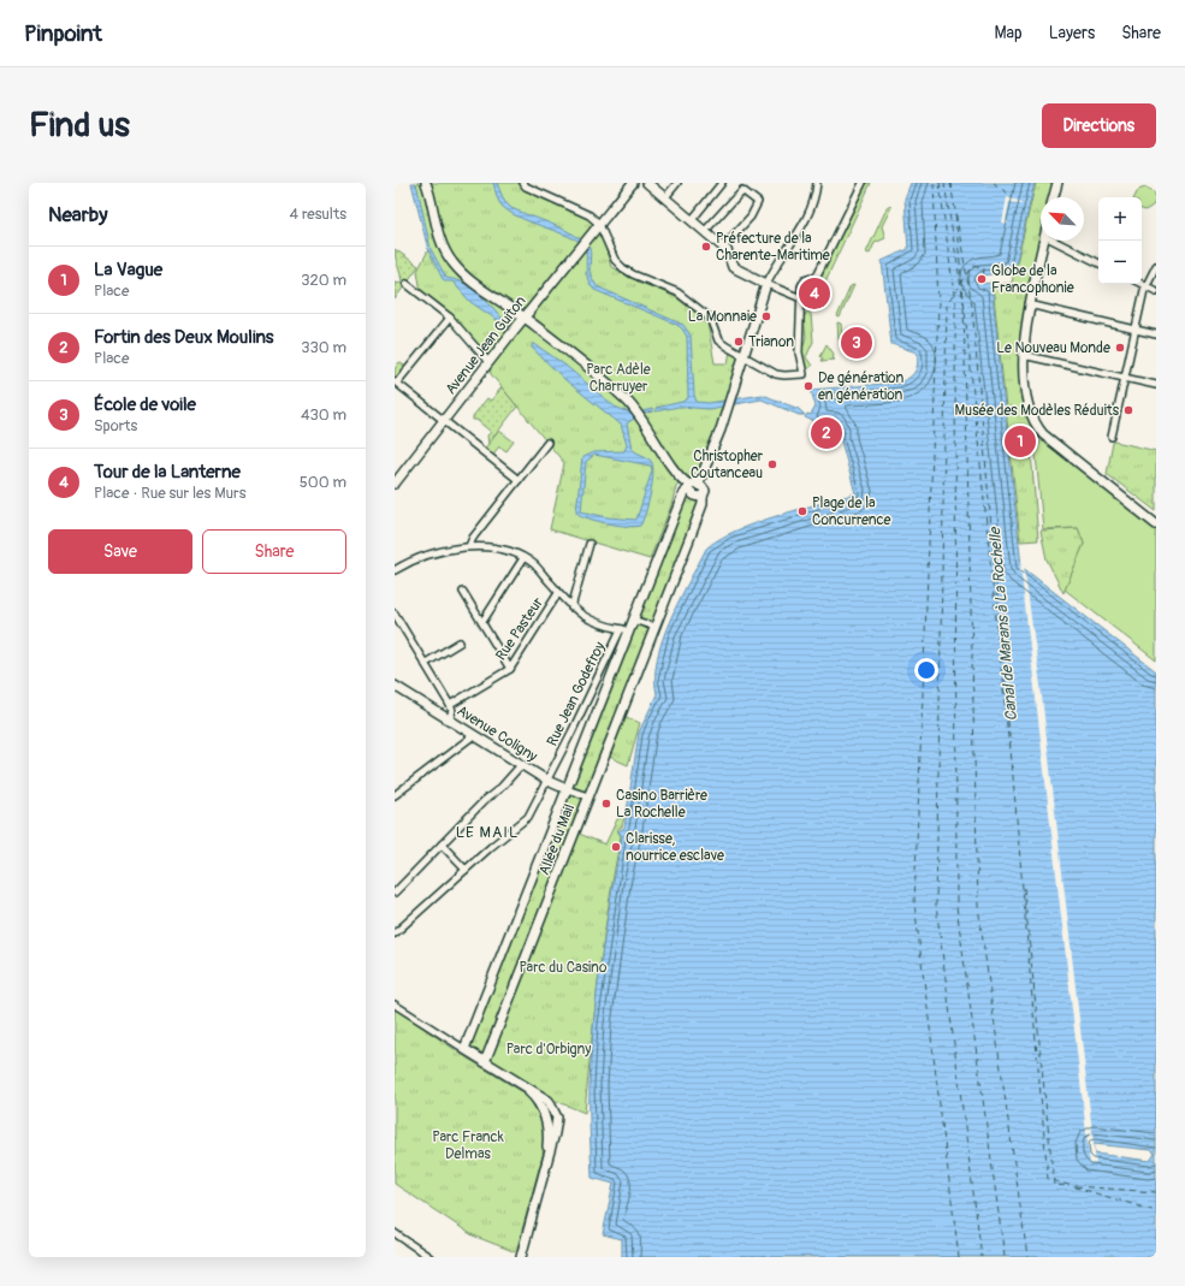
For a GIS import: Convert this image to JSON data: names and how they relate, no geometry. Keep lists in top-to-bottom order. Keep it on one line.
{"streets":{"street":["Avenue Jean Guiton","Rue Pasteur","Rue Jean Godefroy","Avenue Coligny","Allée du Mail"]},"crossings":[["Rue Jean Godefroy","Avenue Coligny"],["Rue Jean Godefroy","Allée du Mail"],["Avenue Coligny","Allée du Mail"]],"districts":["LE MAIL"],"water":["Canal de Marans à La Rochelle"],"parks":["Parc Adèle Charruyer","Parc du Casino","Parc d'Orbigny","Parc Franck Delmas"],"places":["Préfecture de la Charente-Maritime","Globe de la Francophonie","La Monnaie","Trianon","Le Nouveau Monde","De génération en génération","Musée des Modèles Réduits","Christopher Coutanceau","Plage de la Concurrence","Casino Barrière La Rochelle","Clarisse, nourrice esclave"],"north":"top left","page":{"header":"Pinpoint","nav":["Map","Layers","Share"],"buttons":["Directions",["Save","Share"]],"title":"Find us","heading":["Nearby","4 results"],"map_buttons":["+","−"],"list":[{"mark":"1","name":"La Vague","note":"Place","value":"320 m"},{"mark":"2","name":"Fortin des Deux Moulins","note":"Place","value":"330 m"},{"mark":"3","name":"École de voile","note":"Sports","value":"430 m"},{"mark":"4","name":"Tour de la Lanterne","note":"Place · Rue sur les Murs","value":"500 m"}],"pins":["4","3","2","1"]}}
